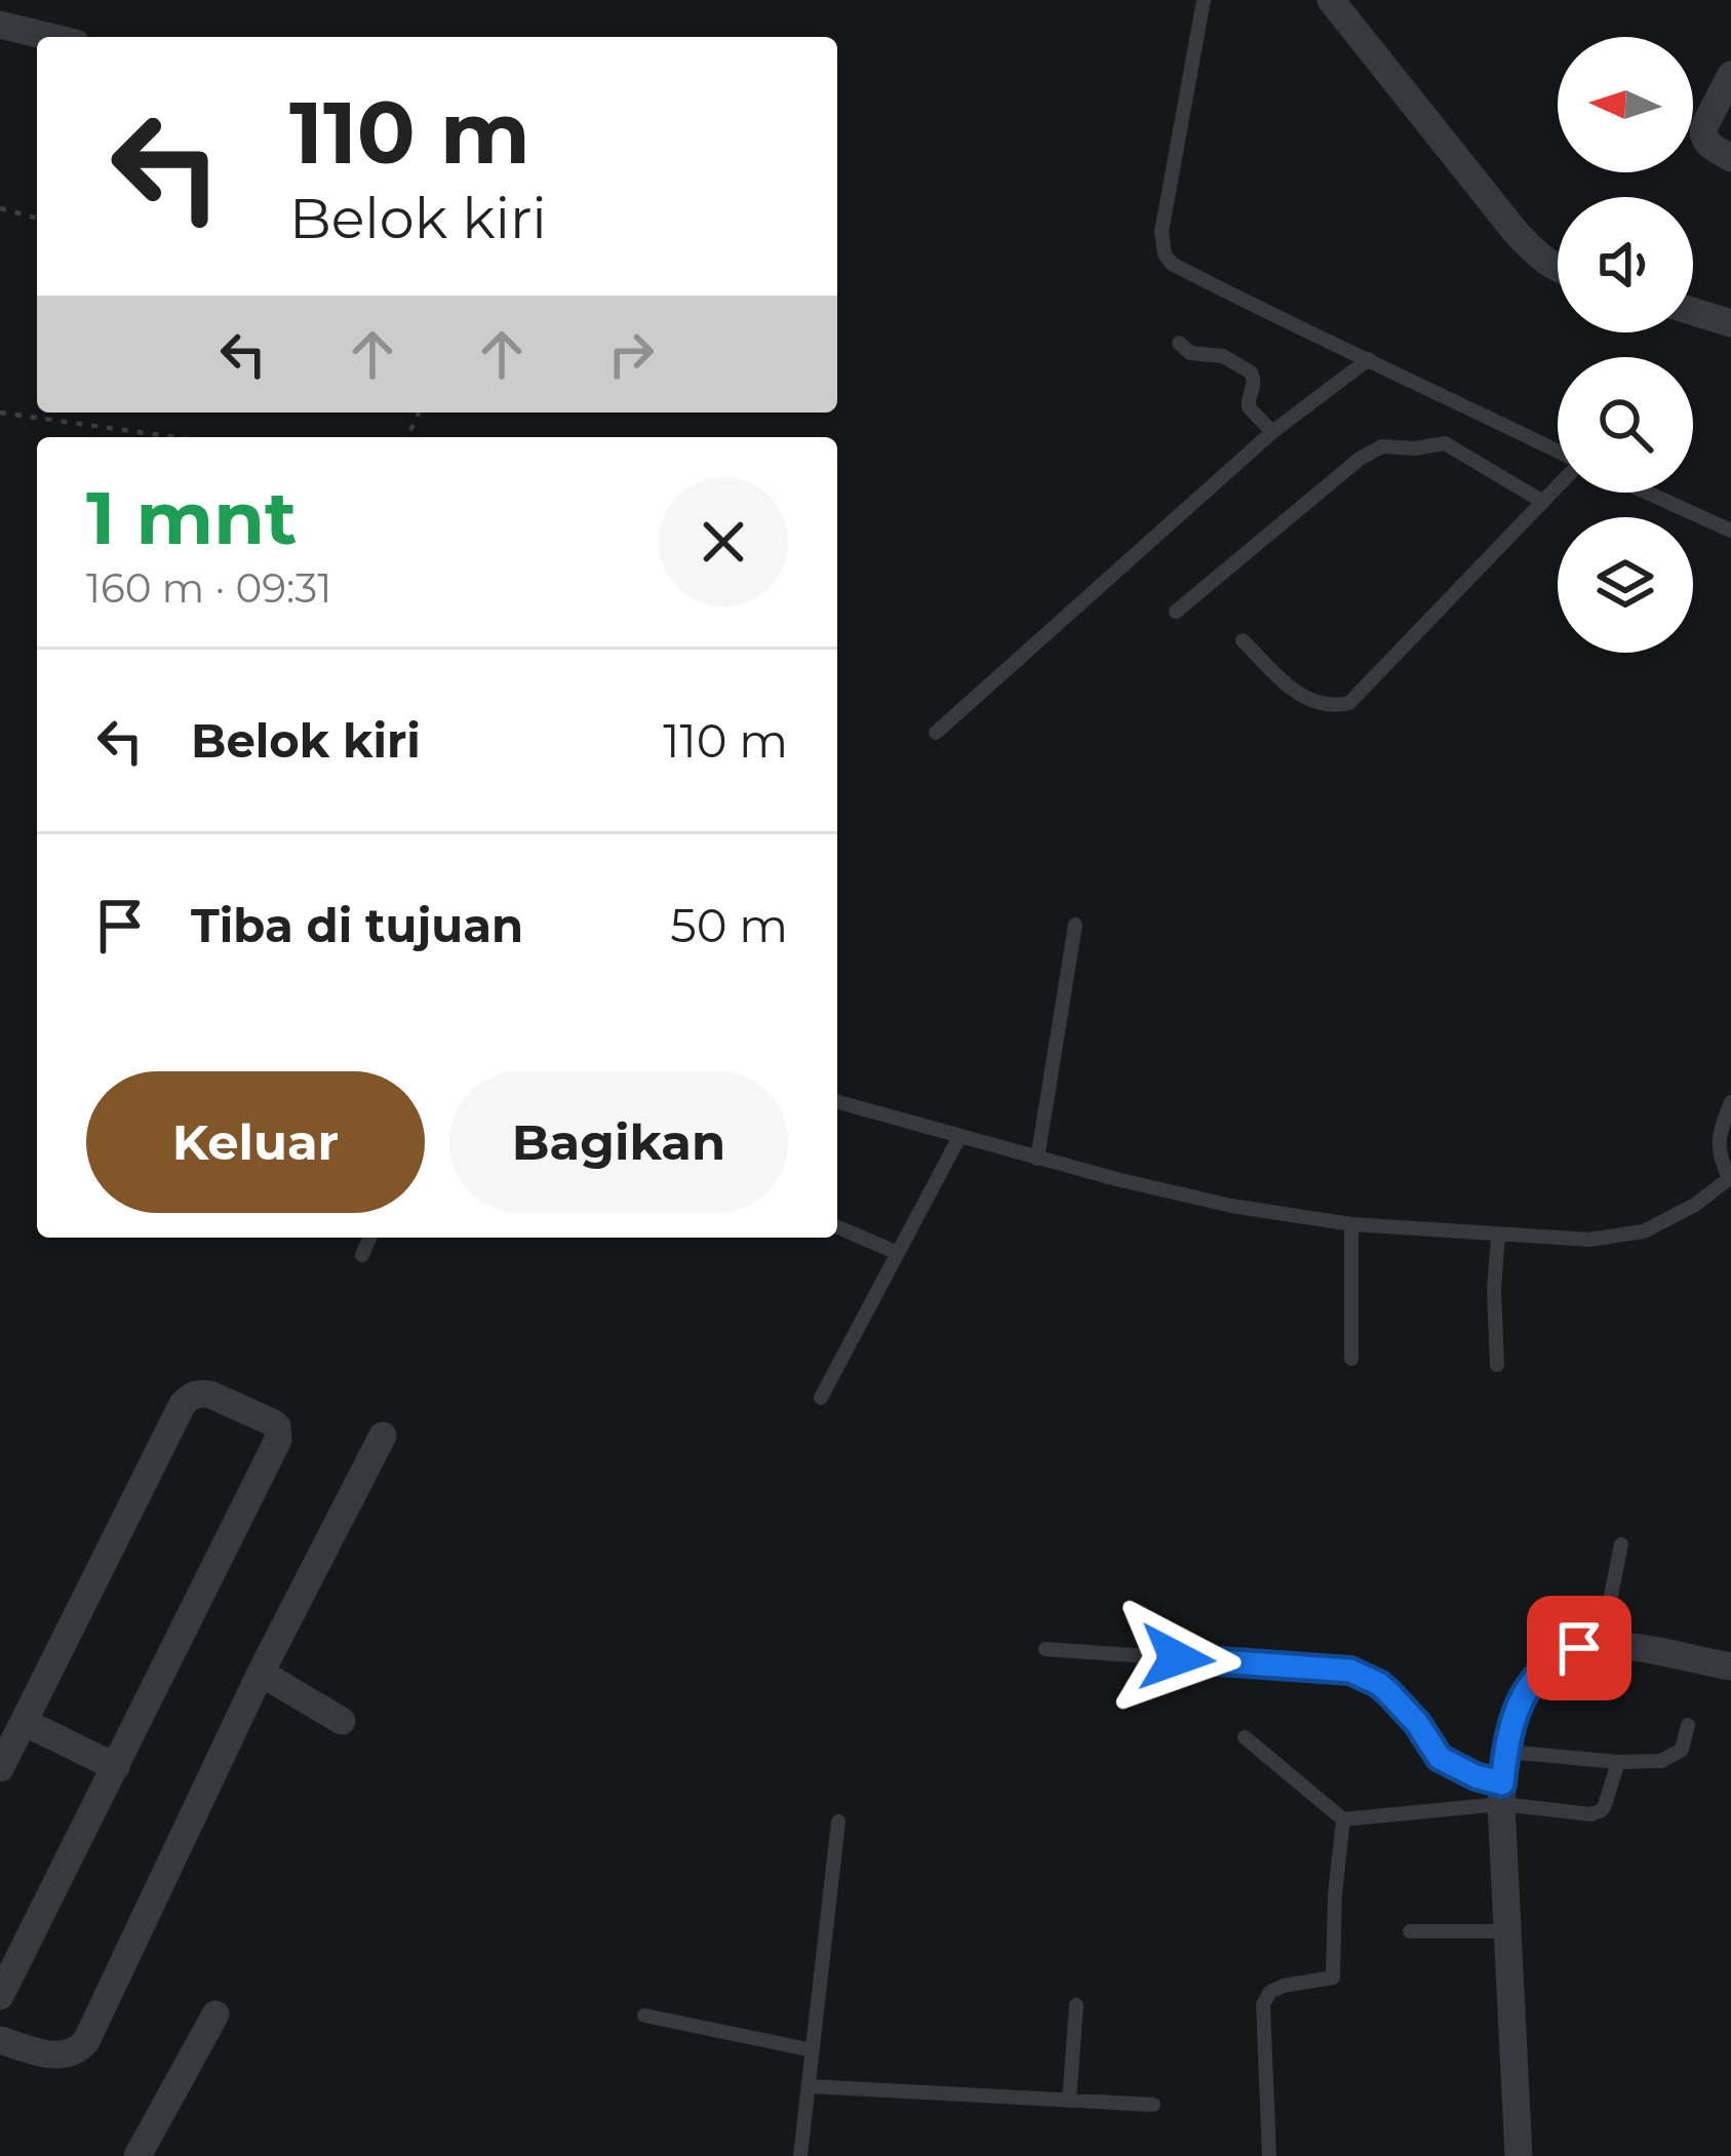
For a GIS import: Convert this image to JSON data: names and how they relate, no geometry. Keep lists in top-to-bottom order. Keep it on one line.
{"north":"left","page":{"turn":["110 m","Belok kiri"],"heading":["1 mnt","160 m · 09:31"],"list":[{"name":"Belok kiri","value":"110 m"},{"name":"Tiba di tujuan","value":"50 m"}],"buttons":["Keluar","Bagikan"]}}
